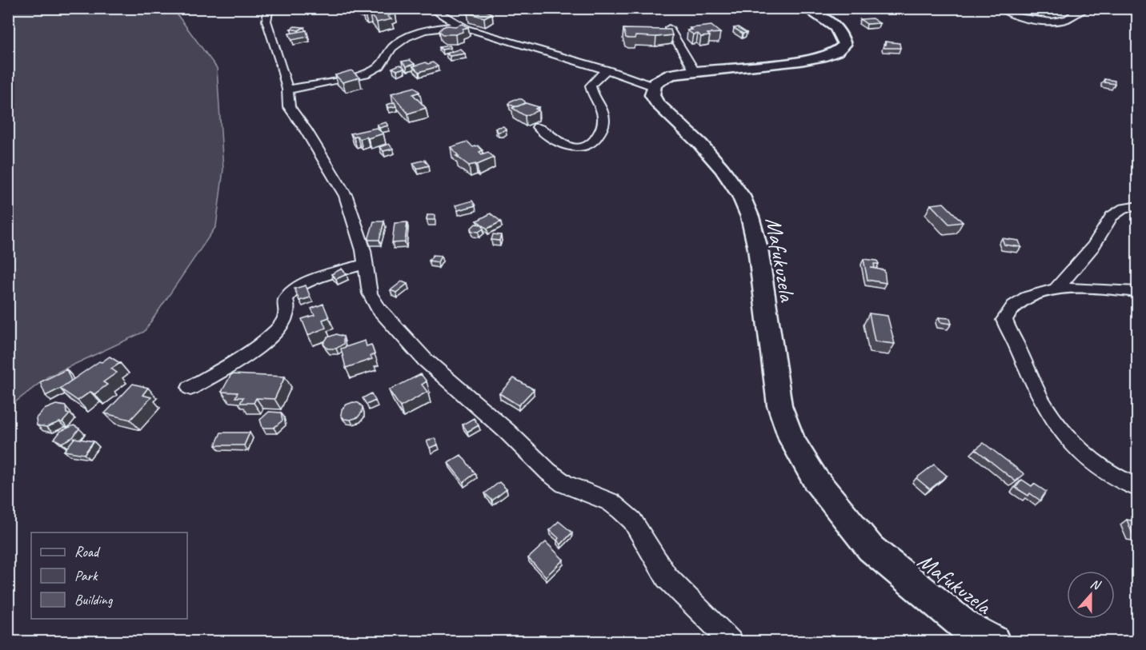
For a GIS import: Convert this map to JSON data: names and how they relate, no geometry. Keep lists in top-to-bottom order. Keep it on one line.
{"streets":{"main road":["Mafukuzela"]},"legend":["Road","Park","Building"],"north":"top"}
